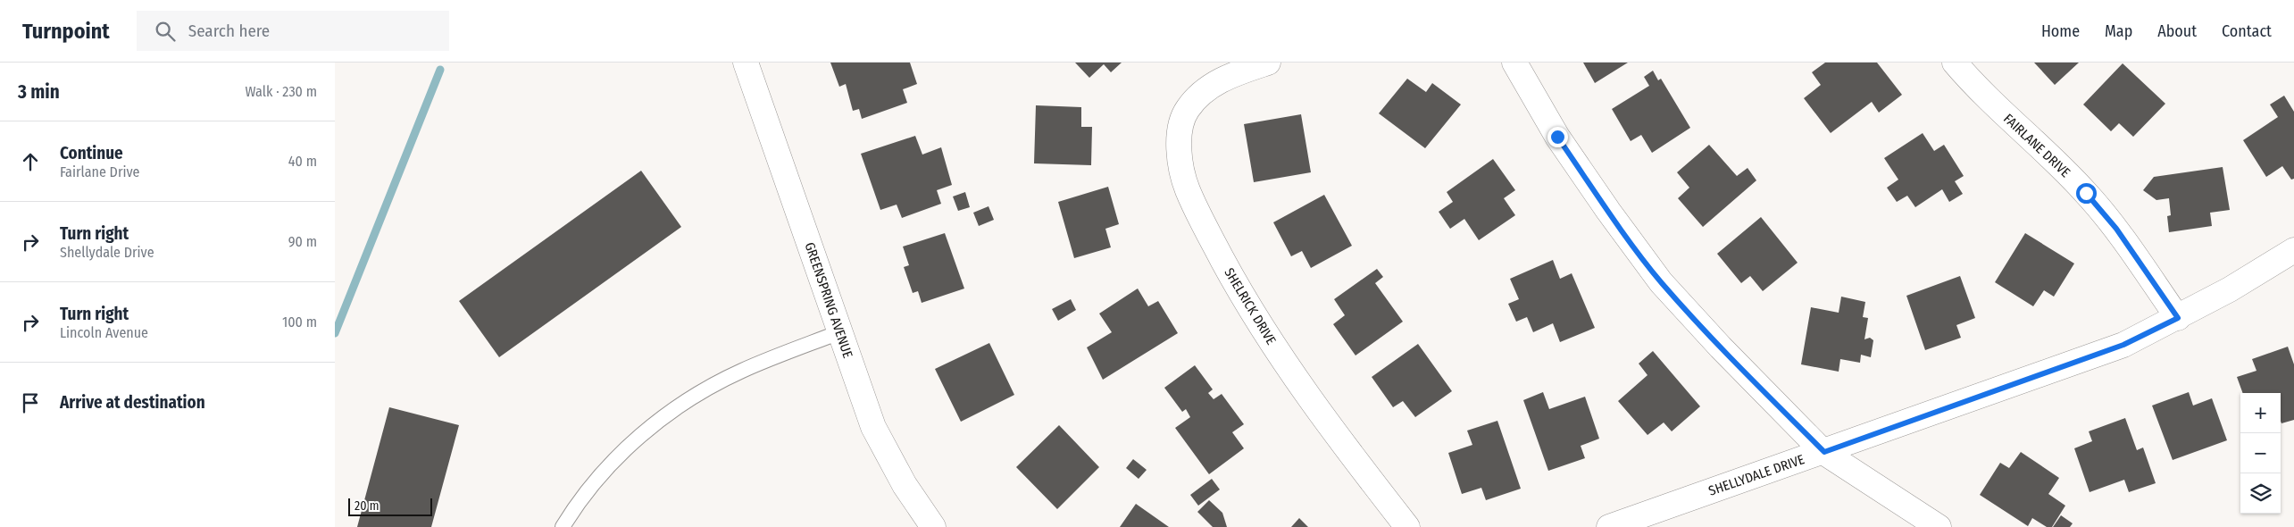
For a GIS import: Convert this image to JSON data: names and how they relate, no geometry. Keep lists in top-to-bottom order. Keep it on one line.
{"streets":{"street":["FAIRLANE DRIVE","GREENSPRING AVENUE","SHELRICK DRIVE","SHELLYDALE DRIVE"]},"crossings":[["FAIRLANE DRIVE","SHELLYDALE DRIVE"]],"scale_bar":"20 m","page":{"header":"Turnpoint","search":"Search here","nav":["Home","Map","About","Contact"],"heading":["3 min","Walk · 230 m"],"list":[["Continue","Fairlane Drive","40 m"],["Turn right","Shellydale Drive","90 m"],["Turn right","Lincoln Avenue","100 m"],"Arrive at destination"],"map_buttons":["+","−"],"scale":"20 m"}}
